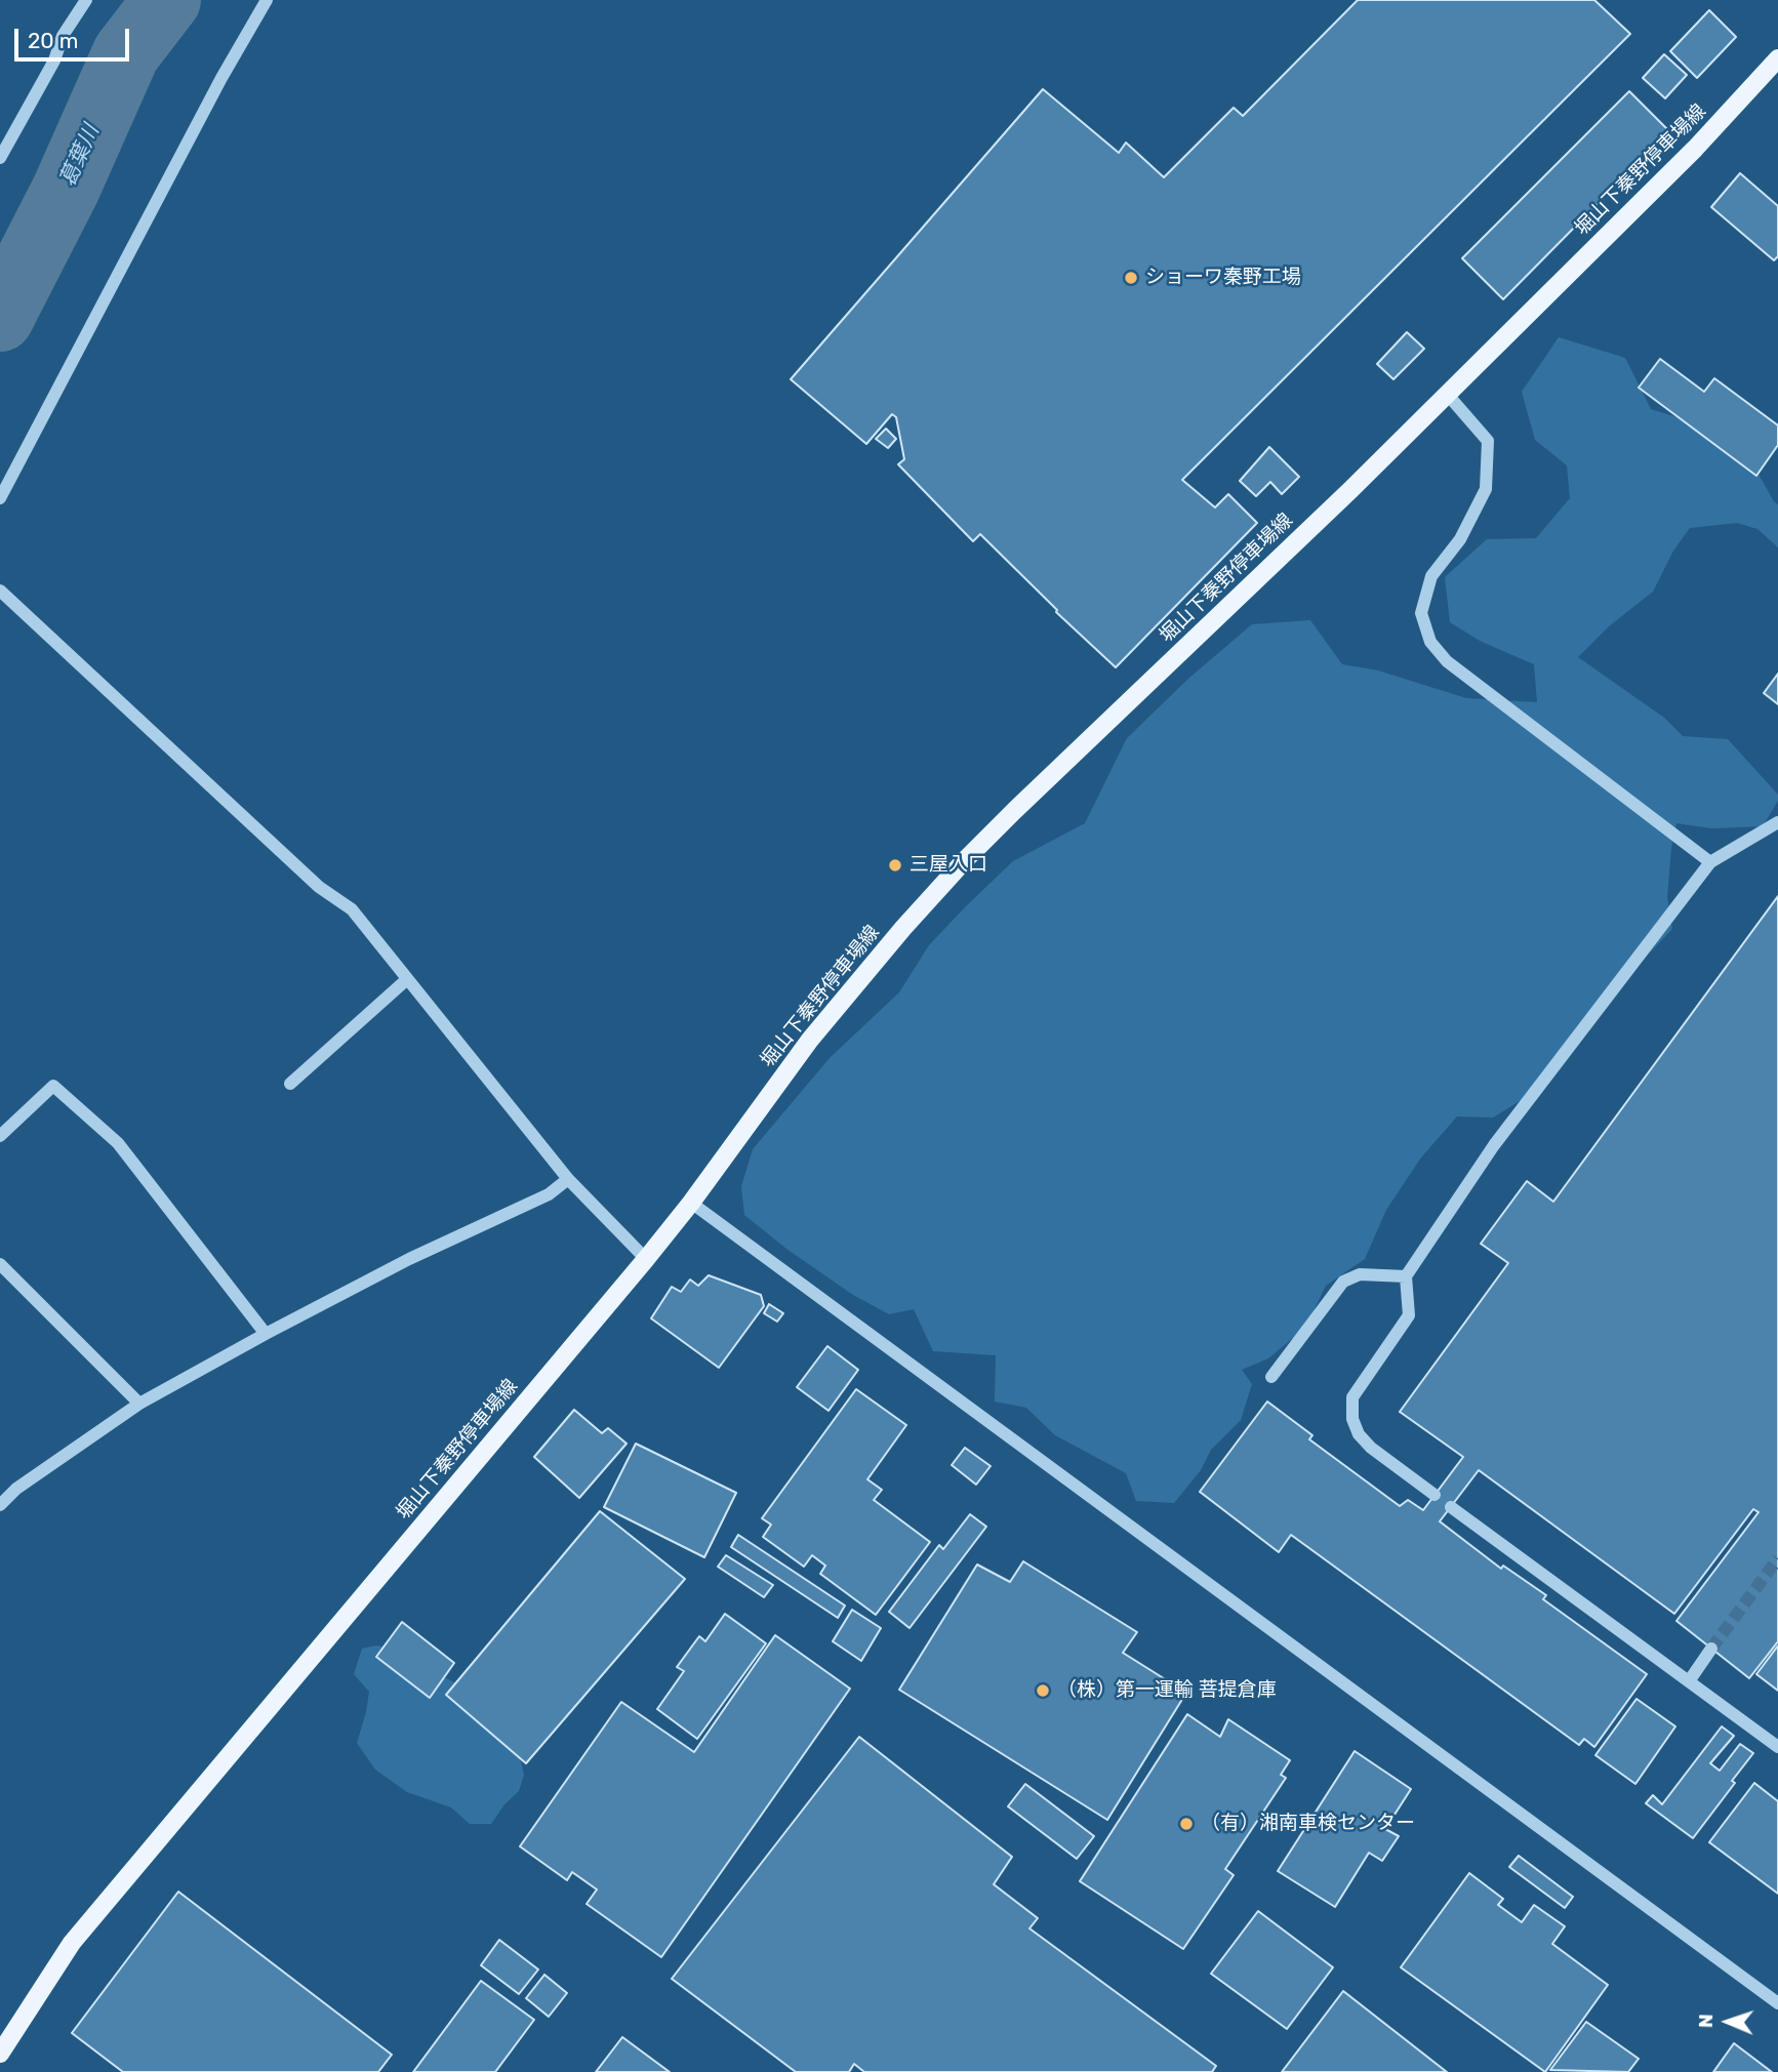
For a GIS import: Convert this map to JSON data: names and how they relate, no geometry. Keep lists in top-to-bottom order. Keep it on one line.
{"streets":{"main road":["堀山下秦野停車場線"]},"water":["葛葉川"],"places":["ショーワ秦野工場","三屋入口","（株）第一運輸 菩提倉庫","（有）湘南車検センター"],"scale_bar":"20 m","north":"left"}
